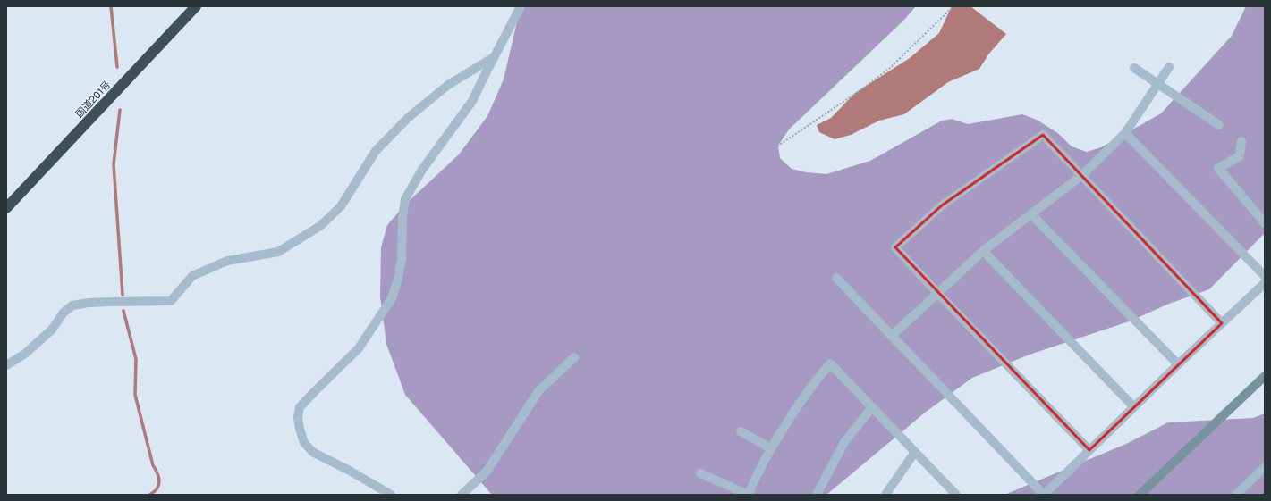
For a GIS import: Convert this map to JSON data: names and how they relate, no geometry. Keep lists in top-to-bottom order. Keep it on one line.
{"streets":{"highway":["国道201号"]}}
